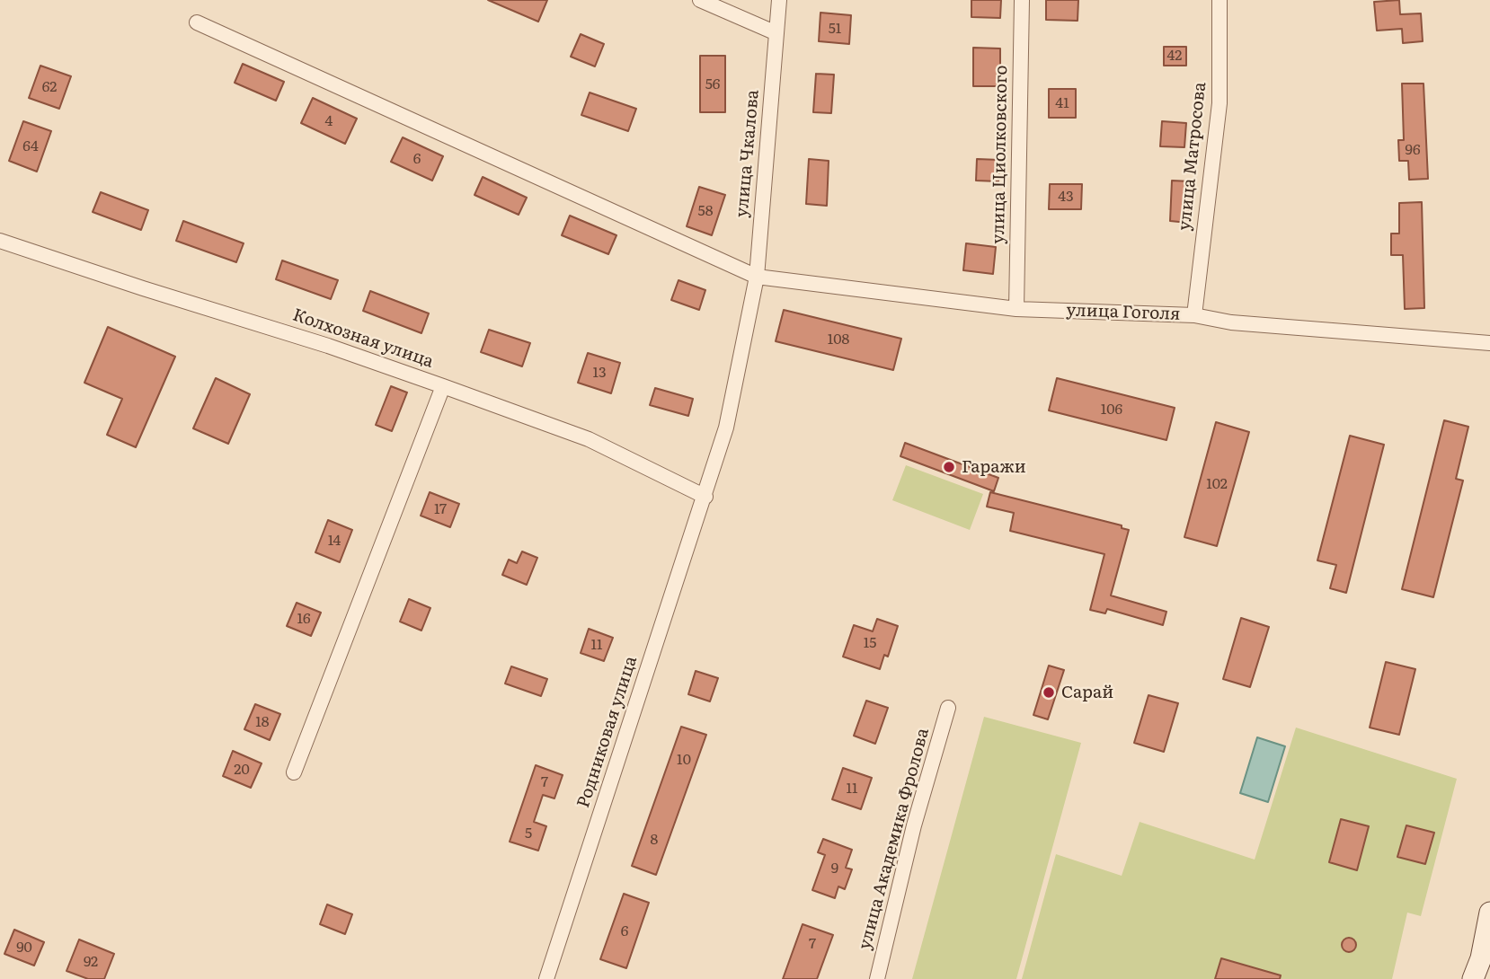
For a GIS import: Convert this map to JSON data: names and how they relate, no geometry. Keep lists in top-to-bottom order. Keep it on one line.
{"streets":{"street":["улица Чкалова","улица Циолковского","улица Матросова","улица Гоголя","Колхозная улица","Родниковая улица","улица Академика Фролова"]},"crossings":[["улица Чкалова","улица Гоголя"],["улица Чкалова","Колхозная улица"],["улица Чкалова","Родниковая улица"],["улица Циолковского","улица Гоголя"],["улица Матросова","улица Гоголя"],["Колхозная улица","Родниковая улица"]],"places":["Гаражи","Сарай"],"house_numbers":["51","42","56","62","41","4","64","96","6","43","58","108","13","106","102","17","14","16","15","11","18","10","20","7","11","5","8","9","6","7","90","92"]}
